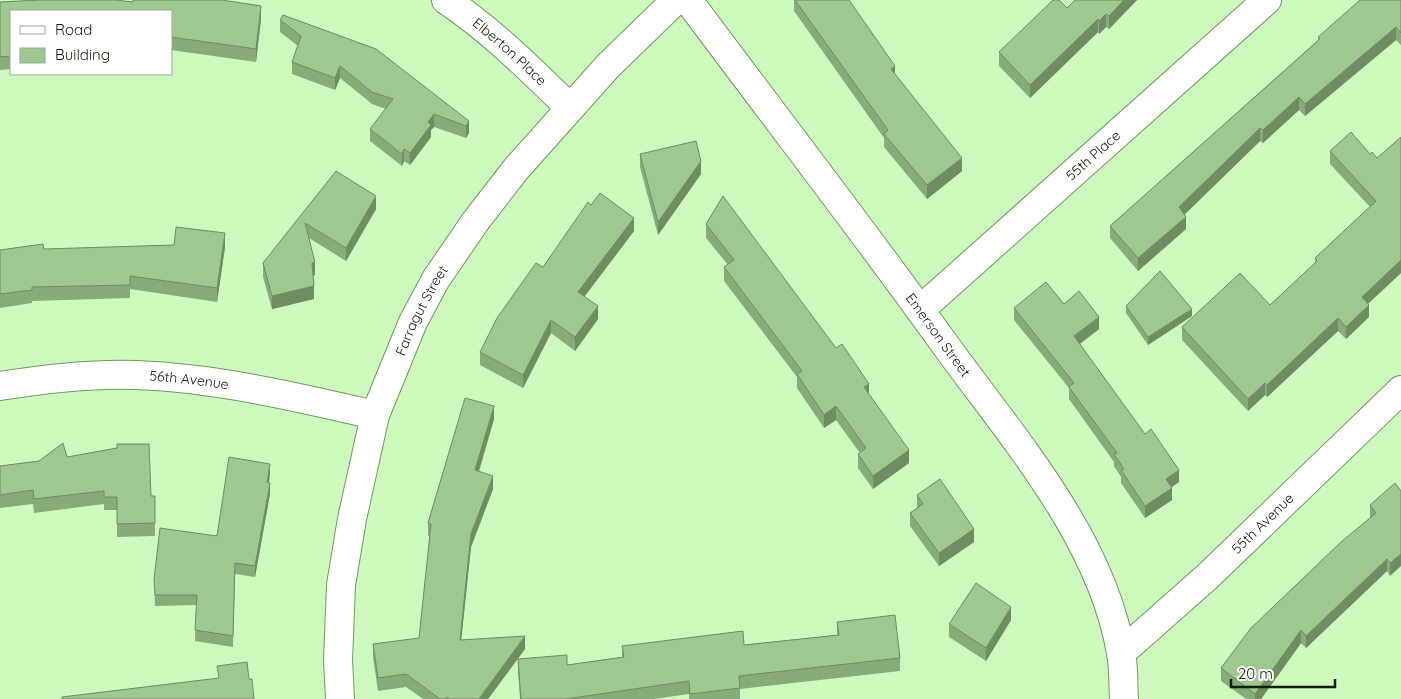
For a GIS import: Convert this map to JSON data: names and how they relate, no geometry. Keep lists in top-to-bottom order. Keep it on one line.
{"streets":{"street":["Elberton Place","55th Place","Farragut Street","Emerson Street","56th Avenue","55th Avenue"]},"crossings":[["Elberton Place","Farragut Street"],["55th Place","Emerson Street"],["Farragut Street","56th Avenue"],["Emerson Street","55th Avenue"]],"legend":["Road","Building"],"scale_bar":"20 m"}
